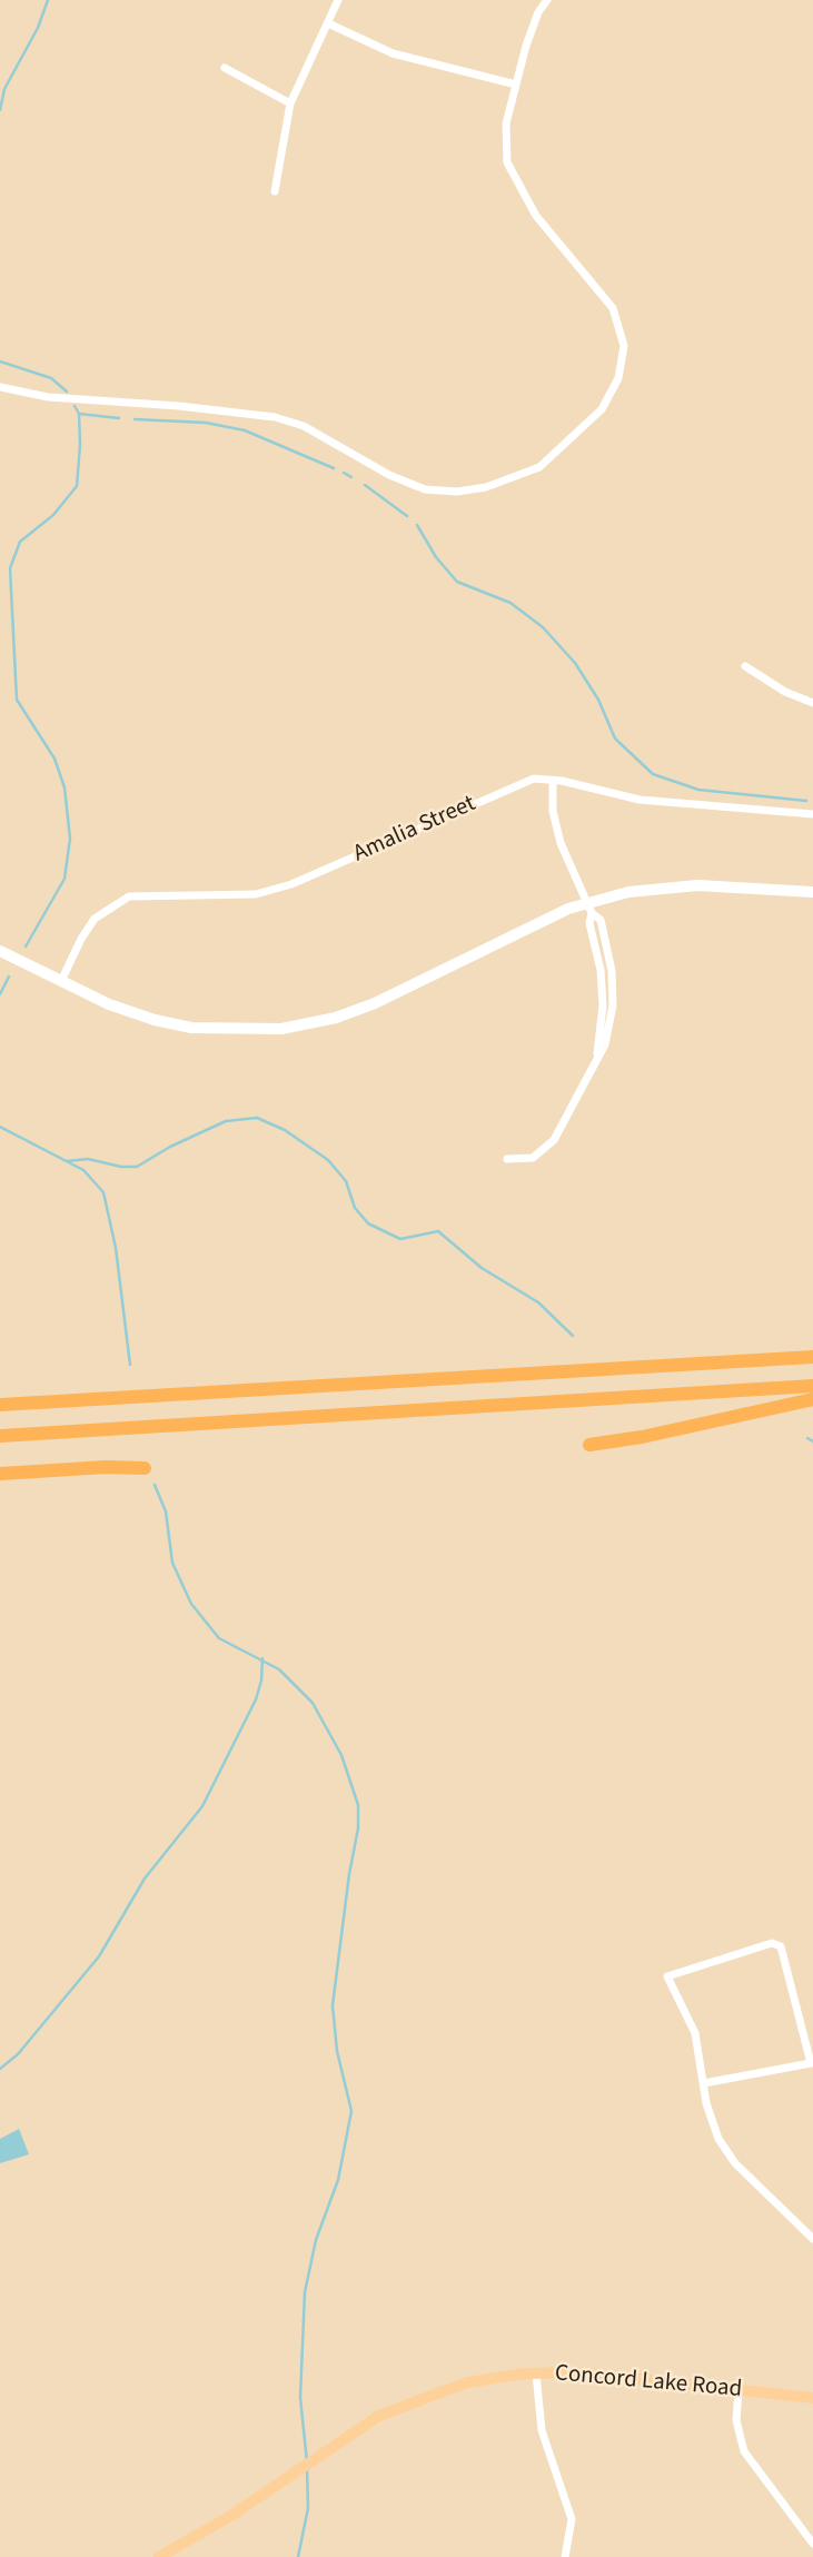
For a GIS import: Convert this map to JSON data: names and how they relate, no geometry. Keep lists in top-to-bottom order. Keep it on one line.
{"streets":{"main road":["Concord Lake Road"],"street":["Amalia Street"]}}
